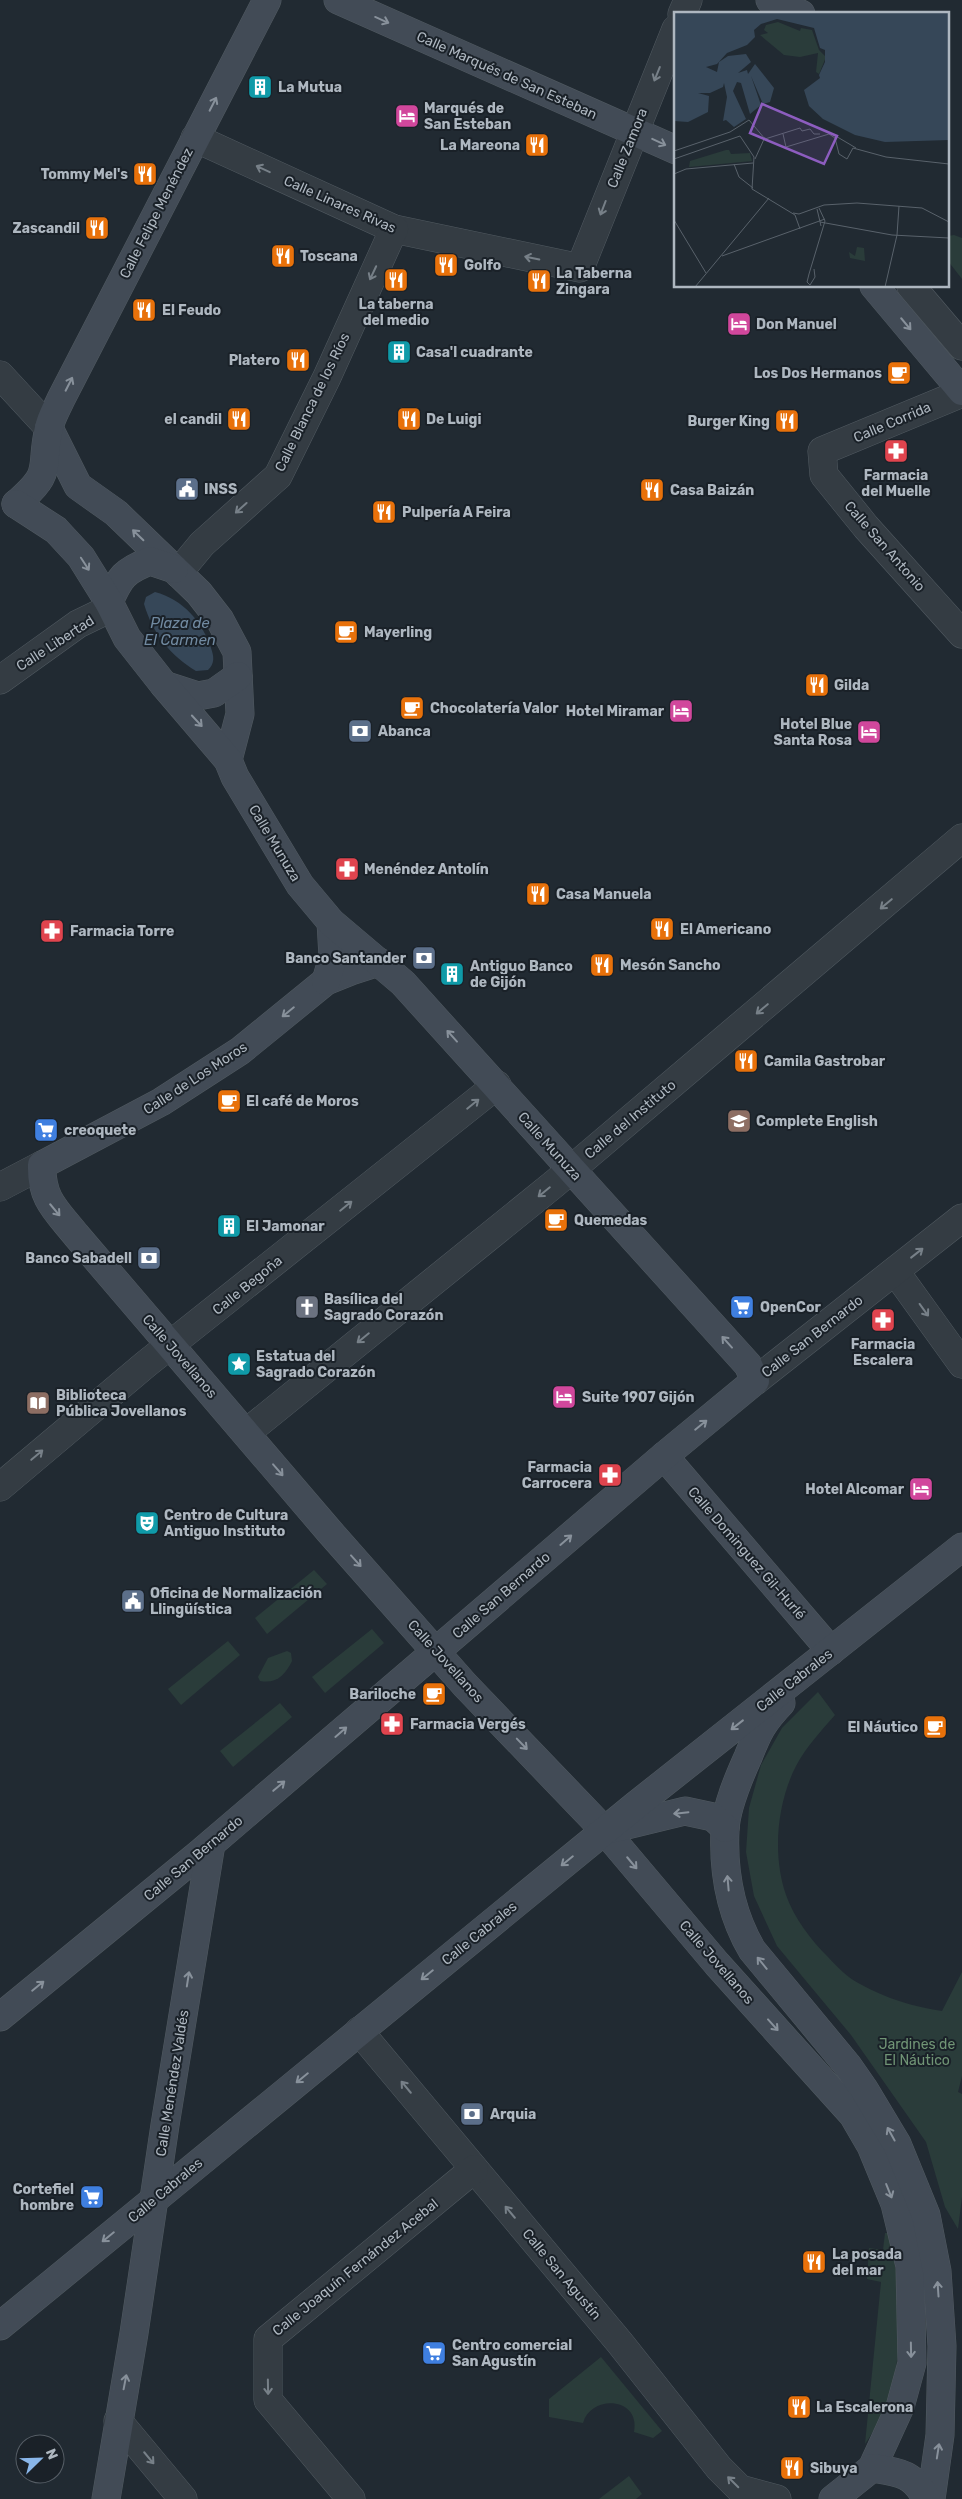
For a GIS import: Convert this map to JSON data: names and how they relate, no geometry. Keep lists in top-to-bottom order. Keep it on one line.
{"streets":{"main road":["Calle Marqués de San Esteban","Calle Felipe Menéndez","Calle Munuza","Calle de Los Moros","Calle San Bernardo","Calle Jovellanos","Calle Dominguez Gil-Hurlé","Calle Cabrales","Calle Menéndez Valdés"],"street":["Calle Zamora","Calle Linares Rivas","Calle Blanca de los Ríos","Calle Corrida","Calle San Antonio","Calle Libertad","Calle del Instituto","Calle Begoña","Calle Joaquín Fernández Acebal","Calle San Agustín"]},"crossings":[["Calle Marqués de San Esteban","Calle Zamora"],["Calle Zamora","Calle Linares Rivas"],["Calle Linares Rivas","Calle Felipe Menéndez"],["Calle Linares Rivas","Calle Blanca de los Ríos"],["Calle Blanca de los Ríos","Calle Libertad"],["Calle Corrida","Calle San Antonio"],["Calle Munuza","Calle de Los Moros"],["Calle Munuza","Calle del Instituto"],["Calle Munuza","Calle Begoña"],["Calle Munuza","Calle San Bernardo"],["Calle de Los Moros","Calle Jovellanos"],["Calle del Instituto","Calle Jovellanos"],["Calle Begoña","Calle Jovellanos"],["Calle San Bernardo","Calle Jovellanos"],["Calle San Bernardo","Calle Dominguez Gil-Hurlé"],["Calle San Bernardo","Calle Menéndez Valdés"],["Calle Jovellanos","Calle Cabrales"],["Calle Dominguez Gil-Hurlé","Calle Cabrales"],["Calle Cabrales","Calle Menéndez Valdés"],["Calle Cabrales","Calle San Agustín"],["Calle Joaquín Fernández Acebal","Calle San Agustín"]],"one_way":["Calle Marqués de San Esteban","Calle Zamora","Calle Linares Rivas","Calle Felipe Menéndez","Calle Blanca de los Ríos","Calle Munuza","Calle de Los Moros","Calle del Instituto","Calle Begoña","Calle San Bernardo","Calle Cabrales","Calle Menéndez Valdés","Calle San Agustín"],"water":["Plaza de El Carmen"],"parks":["Jardines de El Náutico"],"places":{"building":["La Mutua","Casa'l cuadrante","Antiguo Banco de Gijón","El Jamonar"],"hotel":["Marqués de San Esteban","Don Manuel","Hotel Miramar","Hotel Blue Santa Rosa","Suite 1907 Gijón","Hotel Alcomar"],"restaurant":["La Mareona","Tommy Mel's","Zascandil","Toscana","Golfo","La taberna del medio","La Taberna Zingara","El Feudo","Platero","el candil","De Luigi","Burger King","Casa Baizán","Pulpería A Feira","Gilda","Casa Manuela","El Americano","Mesón Sancho","Camila Gastrobar","La posada del mar","La Escalerona","Sibuya"],"cafe":["Los Dos Hermanos","Mayerling","Chocolatería Valor","El café de Moros","Quemedas","Bariloche","El Náutico"],"pharmacy":["Farmacia del Muelle","Menéndez Antolín","Farmacia Torre","Farmacia Escalera","Farmacia Carrocera","Farmacia Vergés"],"public building":["INSS","Oficina de Normalización Llingüística"],"bank":["Abanca","Banco Santander","Banco Sabadell","Arquia"],"school or university":["Complete English"],"supermarket":["creoquete","OpenCor","Cortefiel hombre","Centro comercial San Agustín"],"church":["Basílica del Sagrado Corazón"],"place":["Estatua del Sagrado Corazón"],"library":["Biblioteca Pública Jovellanos"],"theatre":["Centro de Cultura Antiguo Instituto"]},"north":"top right"}
